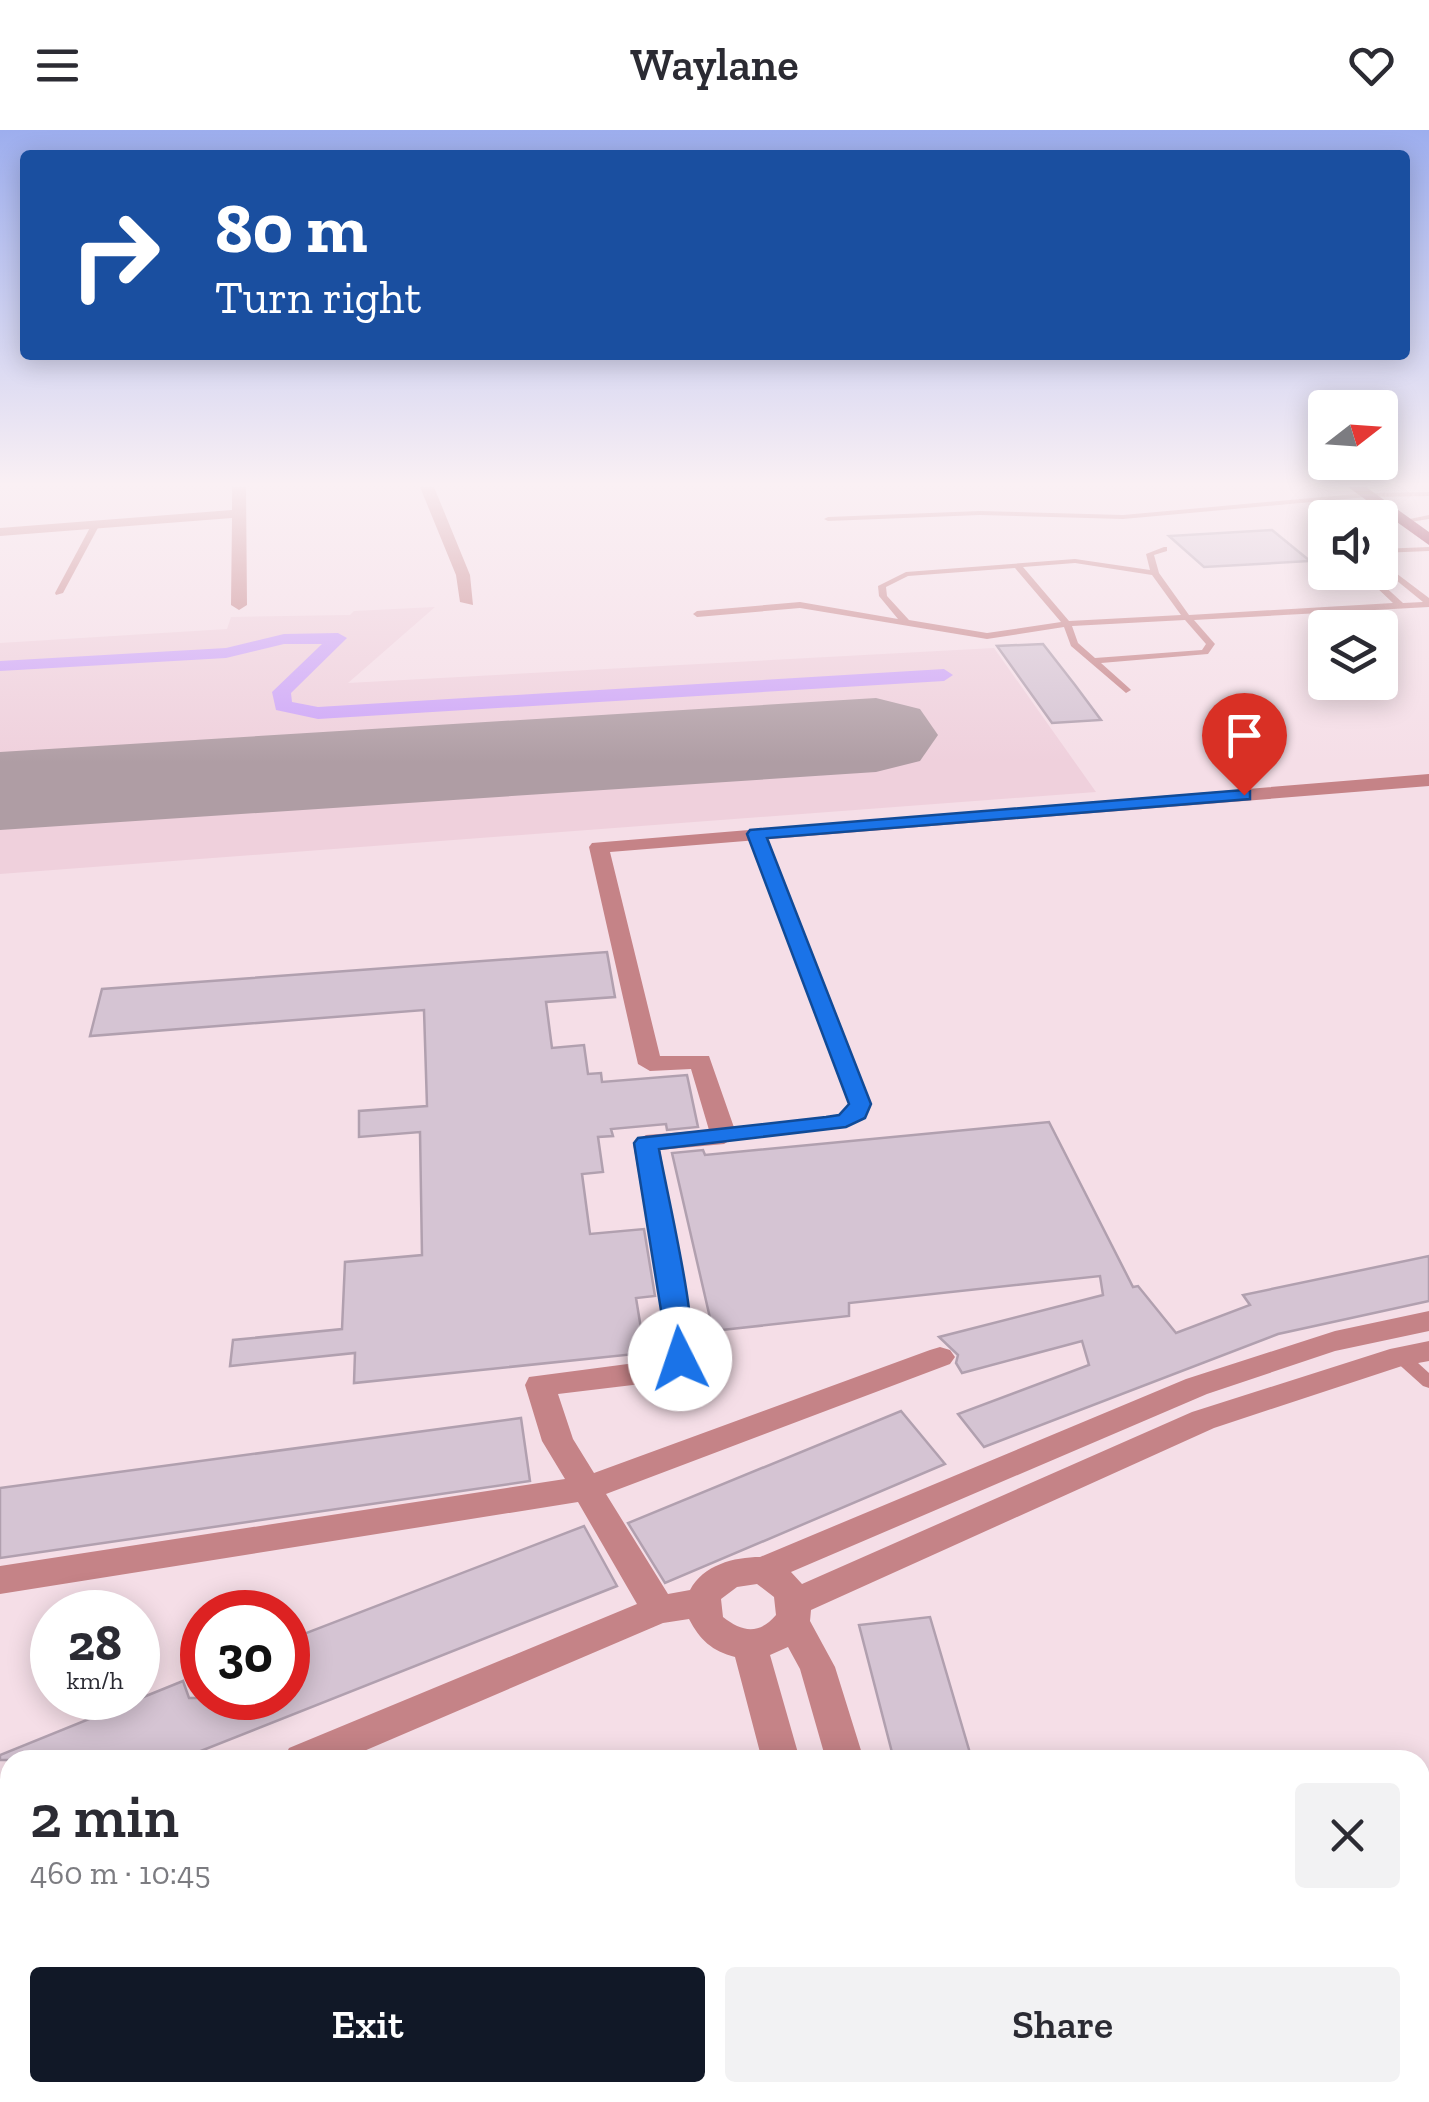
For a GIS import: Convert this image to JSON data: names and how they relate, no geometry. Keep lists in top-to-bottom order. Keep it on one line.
{"north":"right","page":{"header":"Waylane","turn":["80 m","Turn right"],"speed":"28 km/h","limit":"30","heading":["2 min","460 m · 10:45"],"buttons":["Exit","Share"]}}
